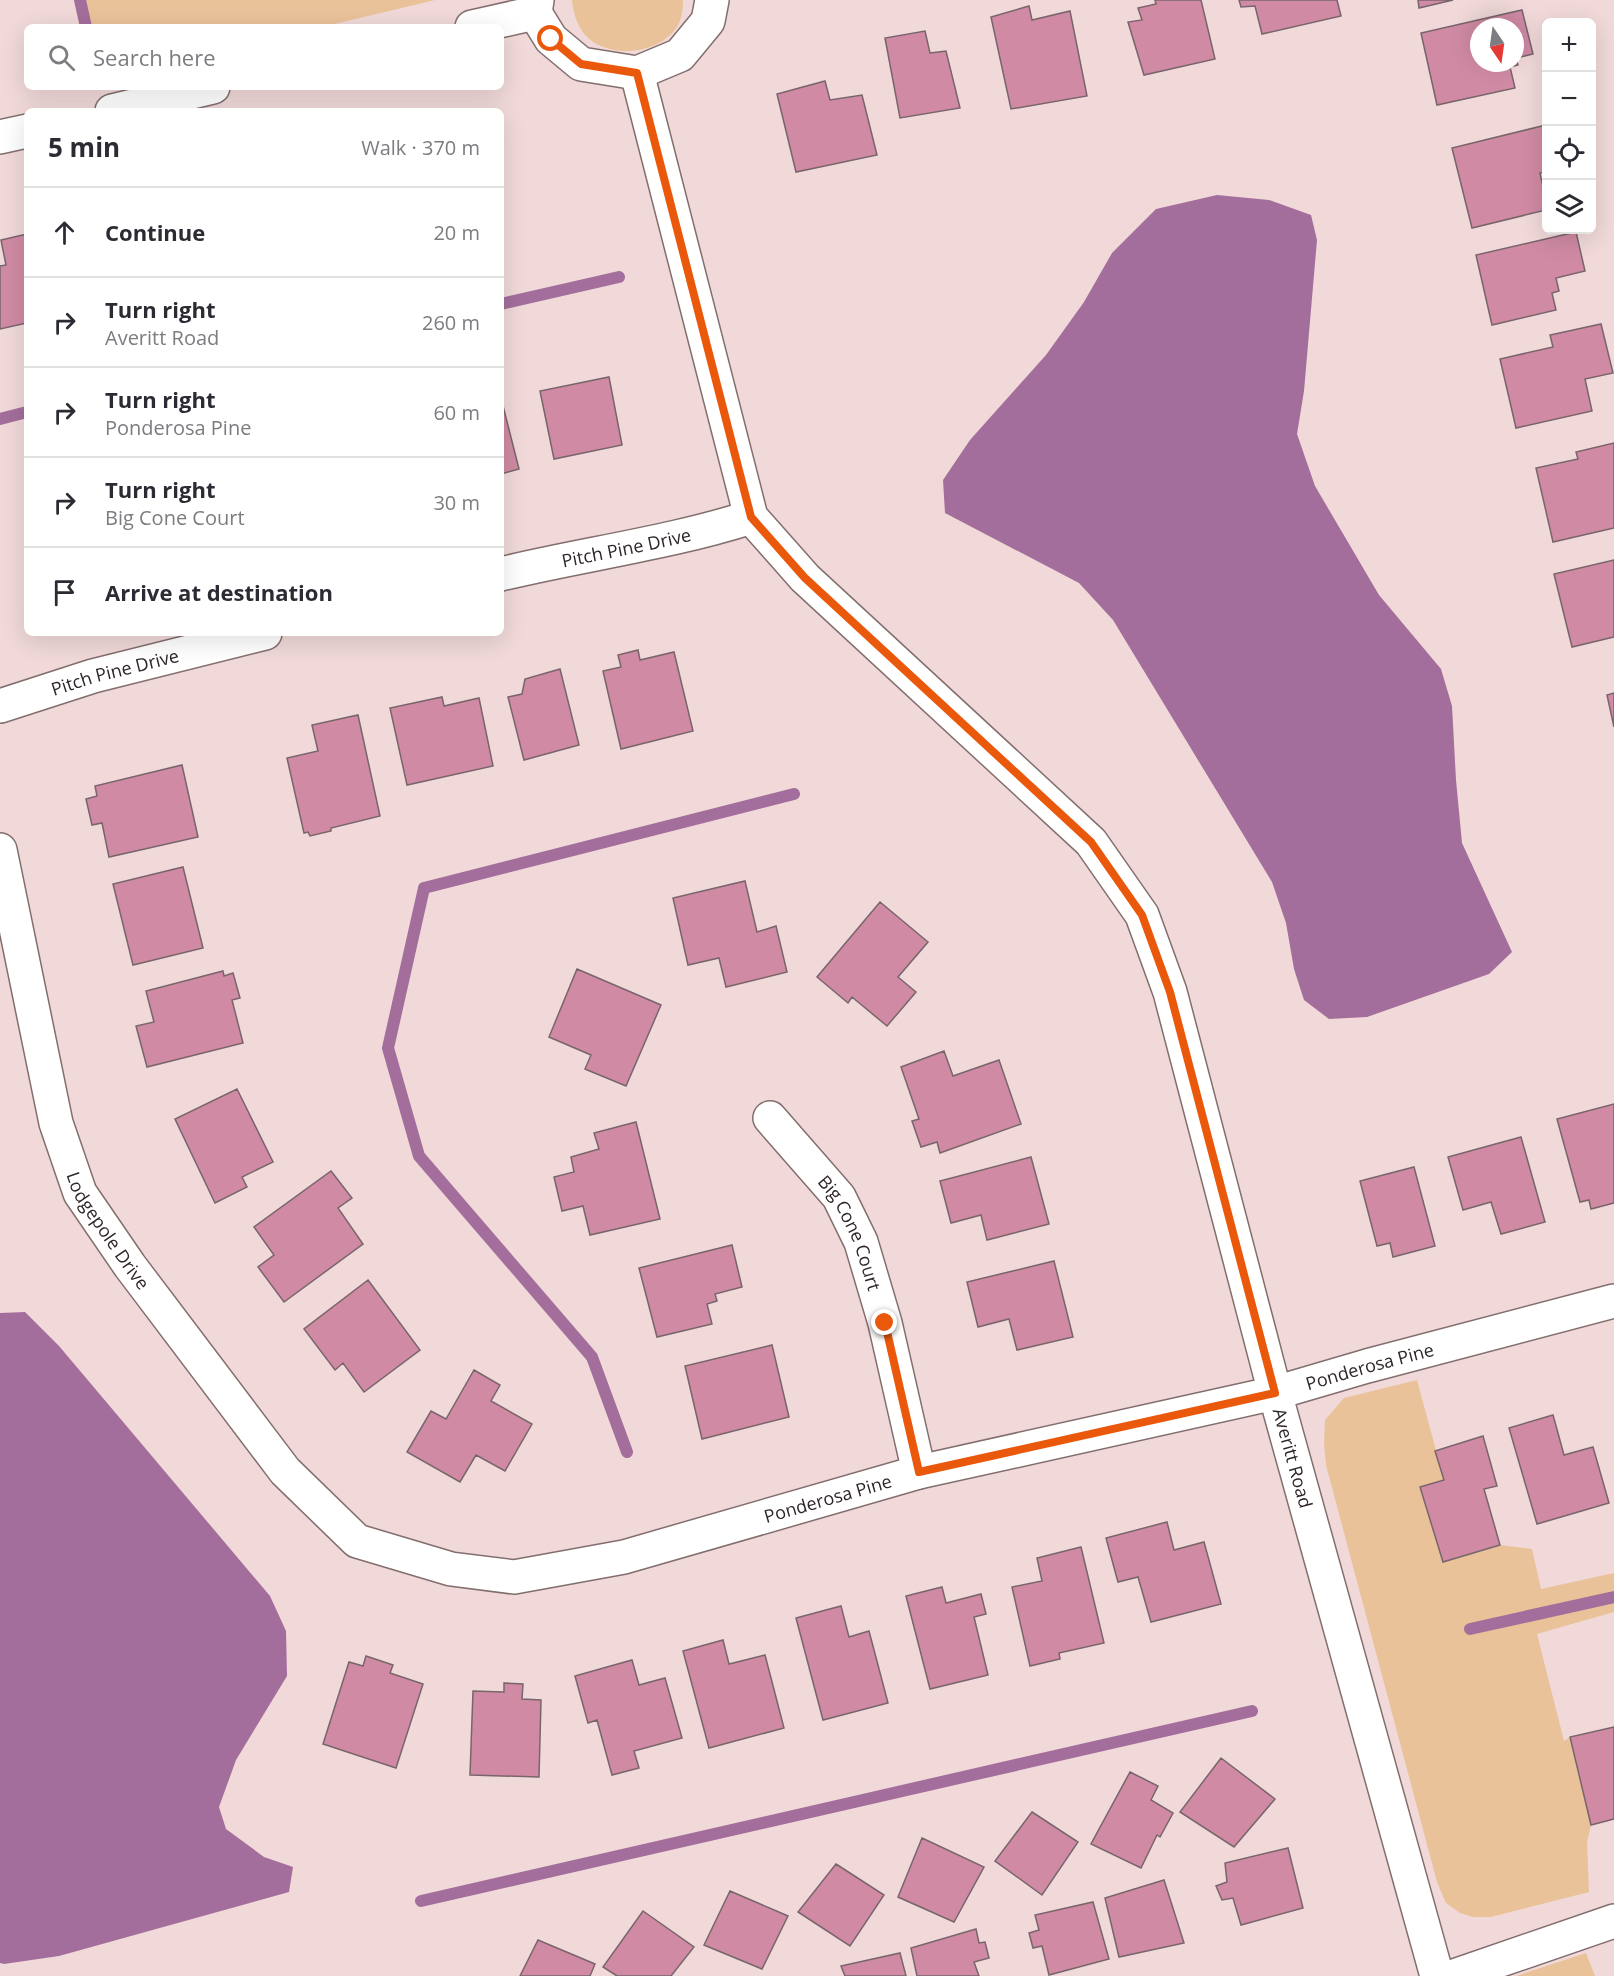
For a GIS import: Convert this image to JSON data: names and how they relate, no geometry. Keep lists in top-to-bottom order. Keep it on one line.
{"streets":{"street":["Pitch Pine Drive","Lodgepole Drive","Big Cone Court","Ponderosa Pine","Averitt Road"]},"crossings":[["Pitch Pine Drive","Averitt Road"],["Lodgepole Drive","Ponderosa Pine"],["Big Cone Court","Ponderosa Pine"],["Ponderosa Pine","Averitt Road"]],"north":"bottom","page":{"map_buttons":["+","−"],"search":"Search here","heading":["5 min","Walk · 370 m"],"list":[["Continue","20 m"],["Turn right","Averitt Road","260 m"],["Turn right","Ponderosa Pine","60 m"],["Turn right","Big Cone Court","30 m"],"Arrive at destination"]}}
